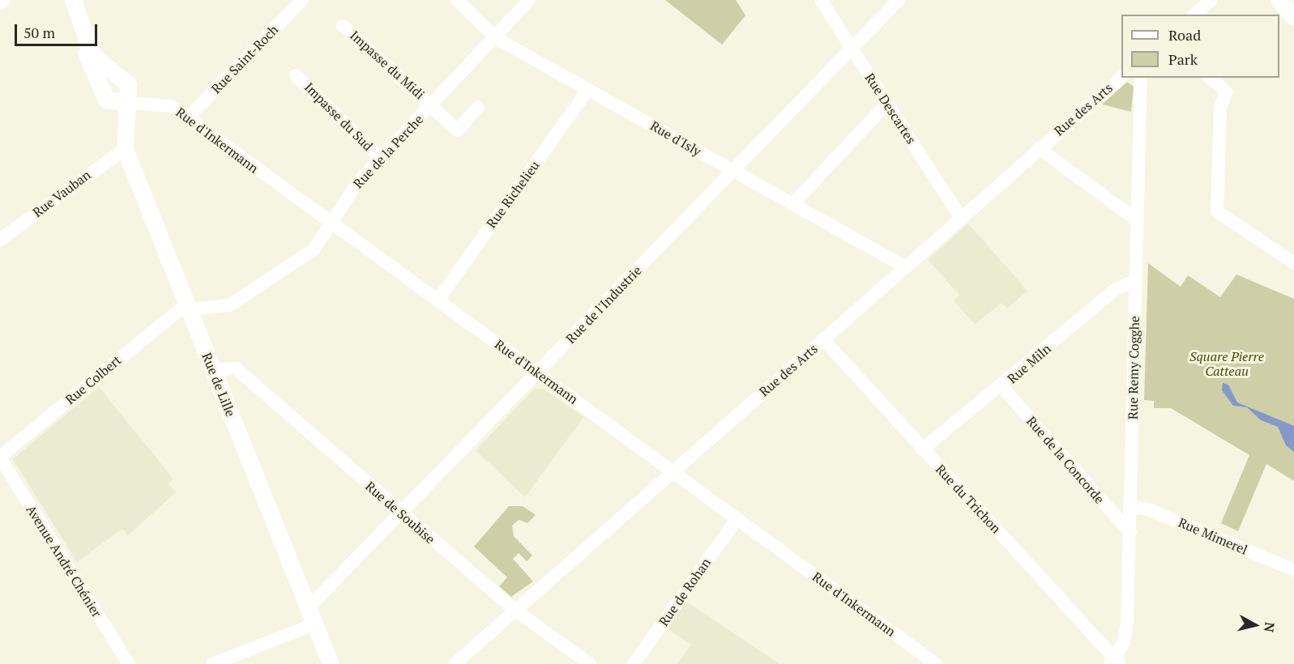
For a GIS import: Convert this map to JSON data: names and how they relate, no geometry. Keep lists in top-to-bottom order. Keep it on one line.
{"streets":{"street":["Rue Saint-Roch","Impasse du Midi","Rue Descartes","Rue des Arts","Impasse du Sud","Rue d'Isly","Rue d'Inkermann","Rue de la Perche","Rue Vauban","Rue Richelieu","Rue de l'Industrie","Rue Miln","Rue Remy Cogghe","Rue Colbert","Rue de Lille","Rue de la Concorde","Rue du Trichon","Rue de Soubise","Rue Mimerel","Avenue André Chénier","Rue de Rohan"]},"crossings":[["Rue Saint-Roch","Rue d'Inkermann"],["Impasse du Midi","Rue de la Perche"],["Rue Descartes","Rue des Arts"],["Rue Descartes","Rue de l'Industrie"],["Rue des Arts","Rue d'Isly"],["Rue des Arts","Rue d'Inkermann"],["Rue des Arts","Rue du Trichon"],["Rue des Arts","Rue de Soubise"],["Impasse du Sud","Rue de la Perche"],["Rue d'Isly","Rue de la Perche"],["Rue d'Isly","Rue Richelieu"],["Rue d'Isly","Rue de l'Industrie"],["Rue d'Inkermann","Rue de la Perche"],["Rue d'Inkermann","Rue Richelieu"],["Rue d'Inkermann","Rue de l'Industrie"],["Rue d'Inkermann","Rue de Lille"],["Rue d'Inkermann","Rue de Rohan"],["Rue de la Perche","Rue Colbert"],["Rue de la Perche","Rue de Lille"],["Rue Vauban","Rue de Lille"],["Rue de l'Industrie","Rue de Lille"],["Rue de l'Industrie","Rue de Soubise"],["Rue Miln","Rue Remy Cogghe"],["Rue Miln","Rue de la Concorde"],["Rue Miln","Rue du Trichon"],["Rue Remy Cogghe","Rue de la Concorde"],["Rue Remy Cogghe","Rue du Trichon"],["Rue Remy Cogghe","Rue Mimerel"],["Rue Colbert","Rue de Lille"],["Rue Colbert","Avenue André Chénier"],["Rue de Lille","Rue de Soubise"]],"parks":["Square Pierre Catteau"],"legend":["Road","Park"],"scale_bar":"50 m","north":"right"}
